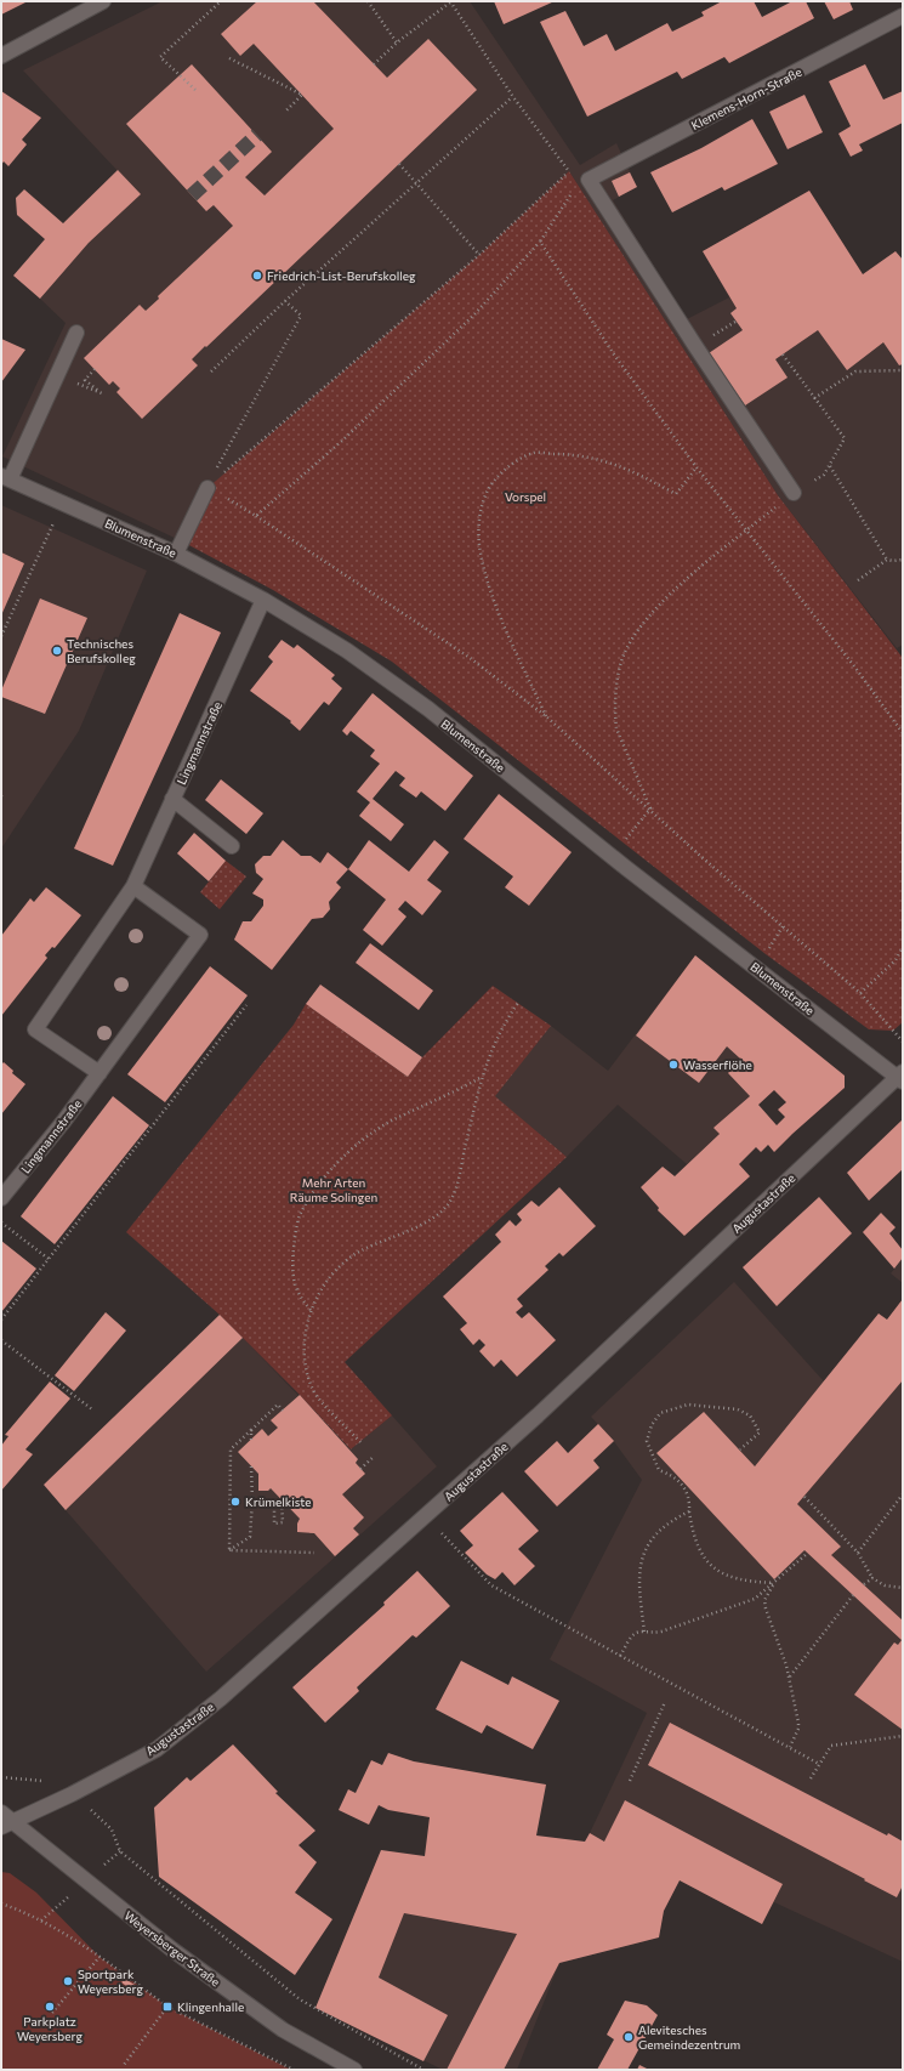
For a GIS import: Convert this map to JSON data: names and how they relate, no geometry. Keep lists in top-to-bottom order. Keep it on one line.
{"streets":{"street":["Klemens-Horn-Straße","Blumenstraße","Lingmannstraße","Augustastraße","Weyersberger Straße"]},"crossings":[["Blumenstraße","Lingmannstraße"],["Blumenstraße","Augustastraße"],["Augustastraße","Weyersberger Straße"]],"parks":["Vorspel","Mehr Arten Räume Solingen"],"places":{"other":["Friedrich-List-Berufskolleg","Technisches Berufskolleg","Wasserflöhe","Krümelkiste","Sportpark Weyersberg","Parkplatz Weyersberg","Alevitesches Gemeindezentrum"],"transit":["Klingenhalle"]}}
